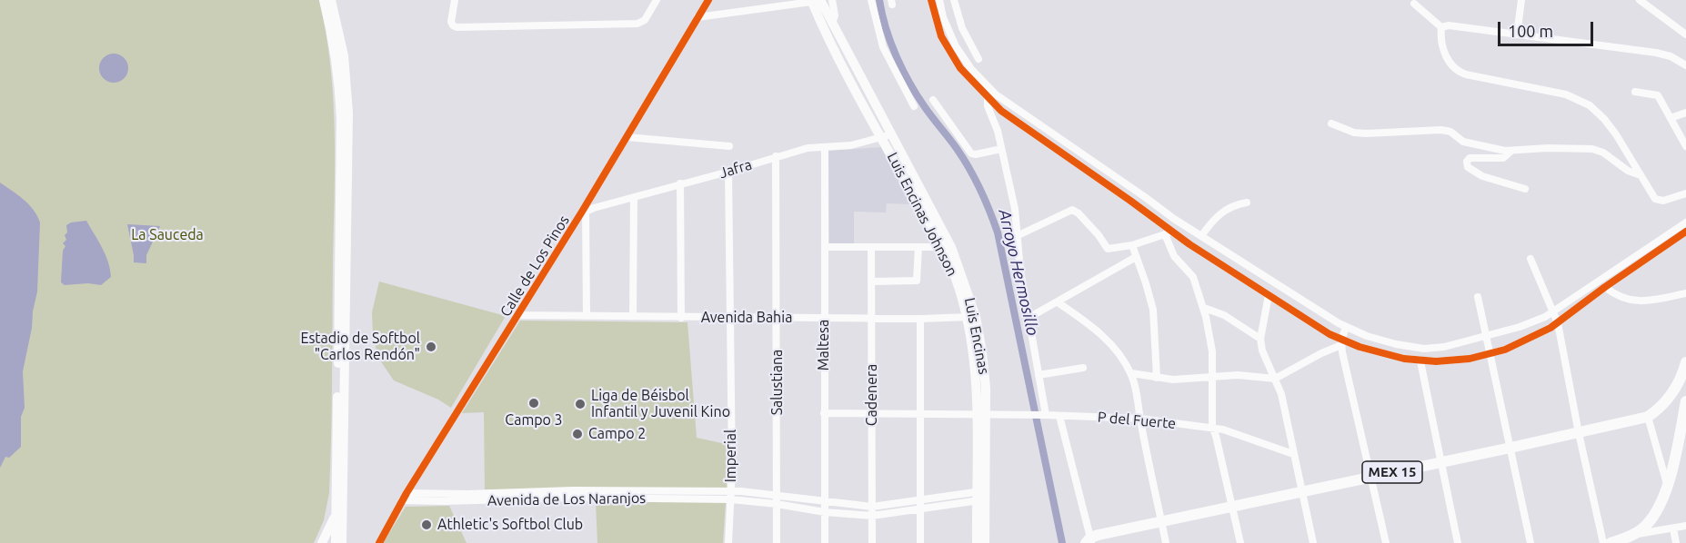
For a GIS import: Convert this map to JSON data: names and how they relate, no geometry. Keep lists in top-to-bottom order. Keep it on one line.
{"streets":{"highway":["MEX 15"],"main road":["Luis Encinas Johnson"],"street":["Jafra","Calle de Los Pinos","Avenida Bahia","Maltesa","Salustiana","Cadenera","P del Fuerte","Imperial","Avenida de Los Naranjos"]},"crossings":[["Jafra","Luis Encinas Johnson"],["Jafra","Calle de Los Pinos"],["Jafra","Maltesa"],["Jafra","Salustiana"],["Jafra","Imperial"],["Luis Encinas Johnson","Avenida Bahia"],["Luis Encinas Johnson","P del Fuerte"],["Calle de Los Pinos","Avenida Bahia"],["Calle de Los Pinos","Avenida de Los Naranjos"],["Avenida Bahia","Maltesa"],["Avenida Bahia","Salustiana"],["Avenida Bahia","Cadenera"],["Avenida Bahia","Imperial"],["Maltesa","P del Fuerte"],["Cadenera","P del Fuerte"],["Imperial","Avenida de Los Naranjos"]],"water":["Arroyo Hermosillo"],"parks":["La Sauceda"],"places":["Estadio de Softbol \"Carlos Rendón\"","Campo 3","Liga de Béisbol Infantil y Juvenil Kino","Campo 2","Athletic's Softbol Club"],"scale_bar":"100 m"}
